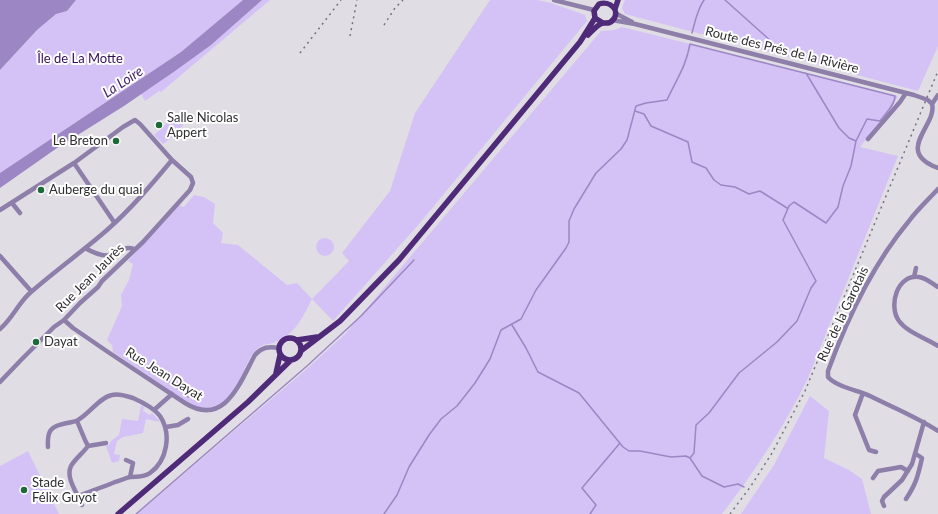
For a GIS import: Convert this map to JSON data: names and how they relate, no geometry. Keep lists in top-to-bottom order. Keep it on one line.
{"streets":{"street":["Route des Prés de la Rivière","Rue Jean Jaurès","Rue de la Garotais","Rue Jean Dayat"]},"crossings":[["Rue Jean Jaurès","Rue Jean Dayat"]],"water":["La Loire"],"parks":["Île de La Motte"],"places":["Salle Nicolas Appert","Le Breton","Auberge du quai","Dayat","Stade Félix Guyot"]}
